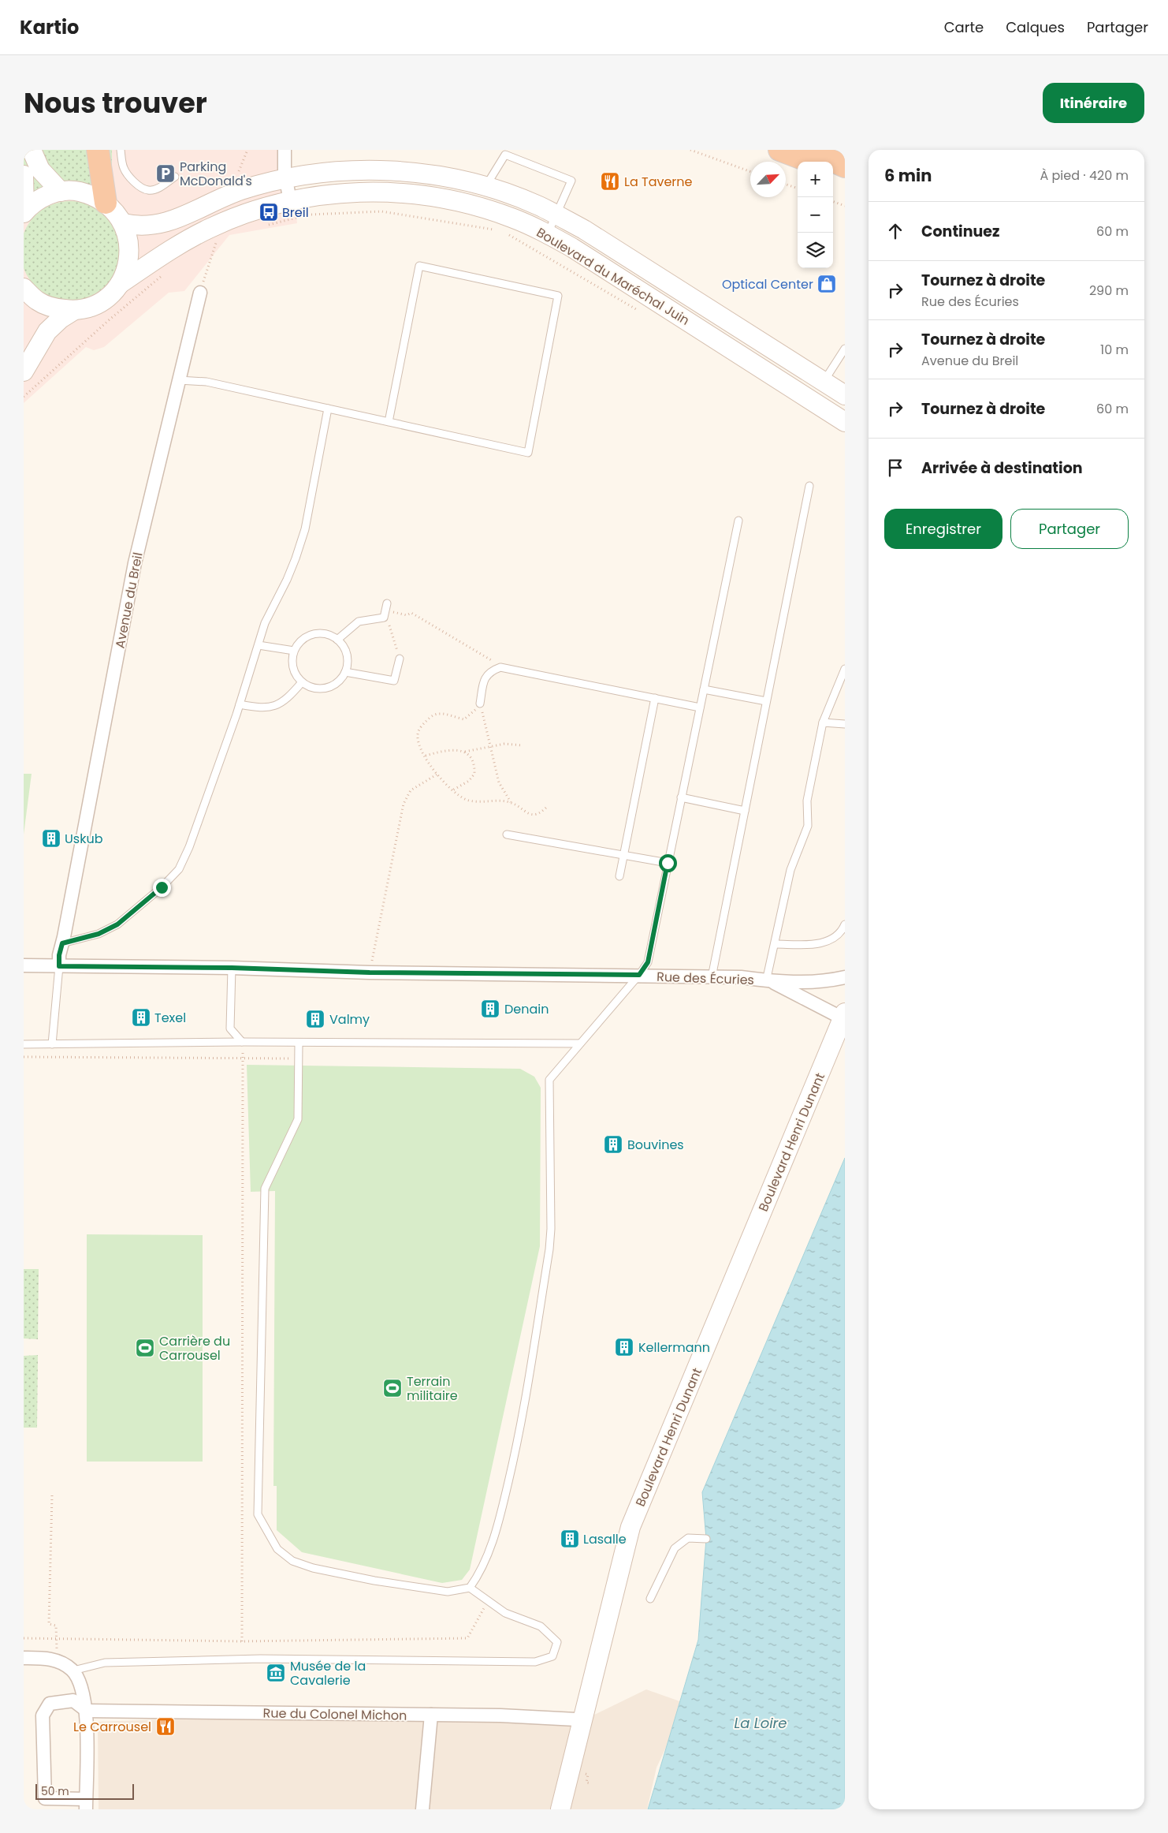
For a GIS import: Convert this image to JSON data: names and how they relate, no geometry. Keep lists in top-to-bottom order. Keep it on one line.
{"streets":{"main road":["Boulevard du Maréchal Juin","Boulevard Henri Dunant"],"street":["Avenue du Breil","Rue des Écuries","Rue du Colonel Michon"]},"crossings":[["Avenue du Breil","Rue des Écuries"],["Rue des Écuries","Boulevard Henri Dunant"],["Boulevard Henri Dunant","Rue du Colonel Michon"]],"water":["La Loire"],"places":{"parking":["Parking McDonald's"],"restaurant":["La Taverne","Le Carrousel"],"bus stop":["Breil"],"shop":["Optical Center"],"building":["Uskub","Denain","Texel","Valmy","Bouvines","Kellermann","Lasalle"],"sports":["Carrière du Carrousel","Terrain militaire"],"museum":["Musée de la Cavalerie"]},"scale_bar":"50 m","north":"top right","page":{"header":"Kartio","nav":["Carte","Calques","Partager"],"title":"Nous trouver","buttons":["Itinéraire",["Enregistrer","Partager"]],"heading":["6 min","À pied · 420 m"],"map_buttons":["+","−"],"list":[["Continuez","60 m"],["Tournez à droite","Rue des Écuries","290 m"],["Tournez à droite","Avenue du Breil","10 m"],["Tournez à droite","60 m"],"Arrivée à destination"],"scale":"50 m"}}
